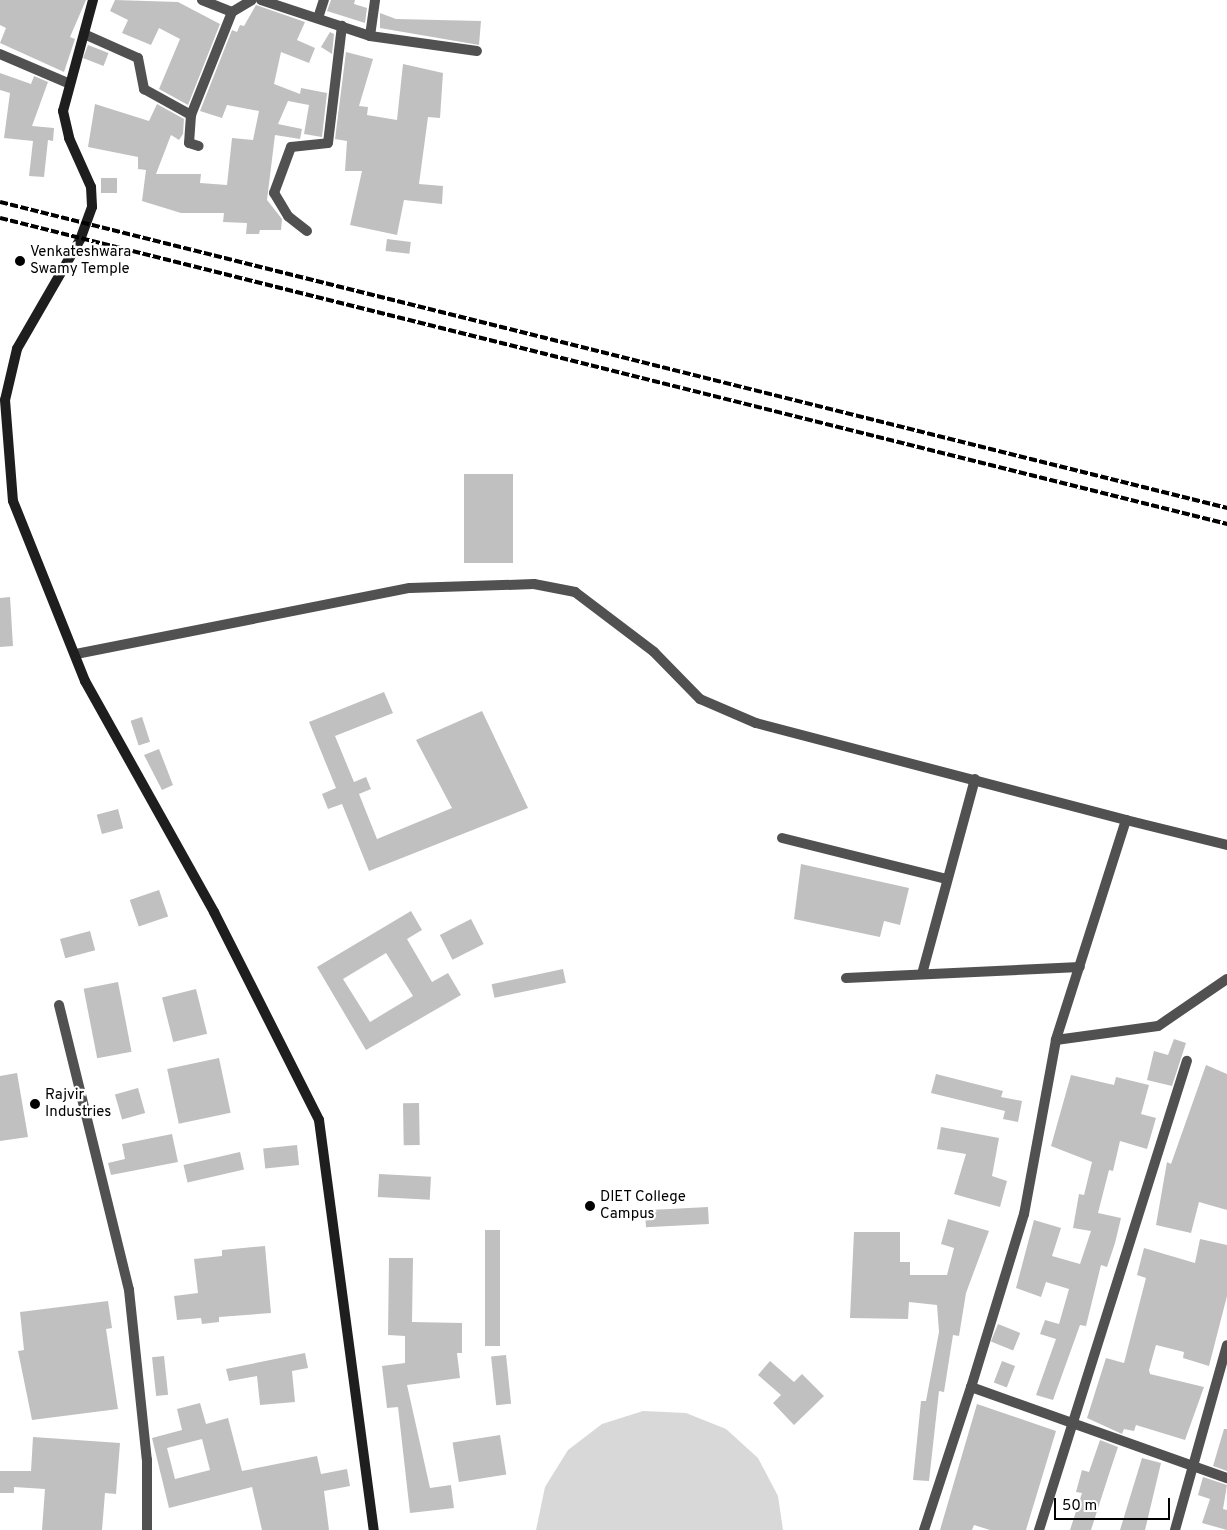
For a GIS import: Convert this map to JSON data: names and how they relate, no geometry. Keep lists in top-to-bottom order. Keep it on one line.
{"places":["Venkateshwara Swamy Temple","Rajvir Industries","DIET College Campus"],"scale_bar":"50 m"}
